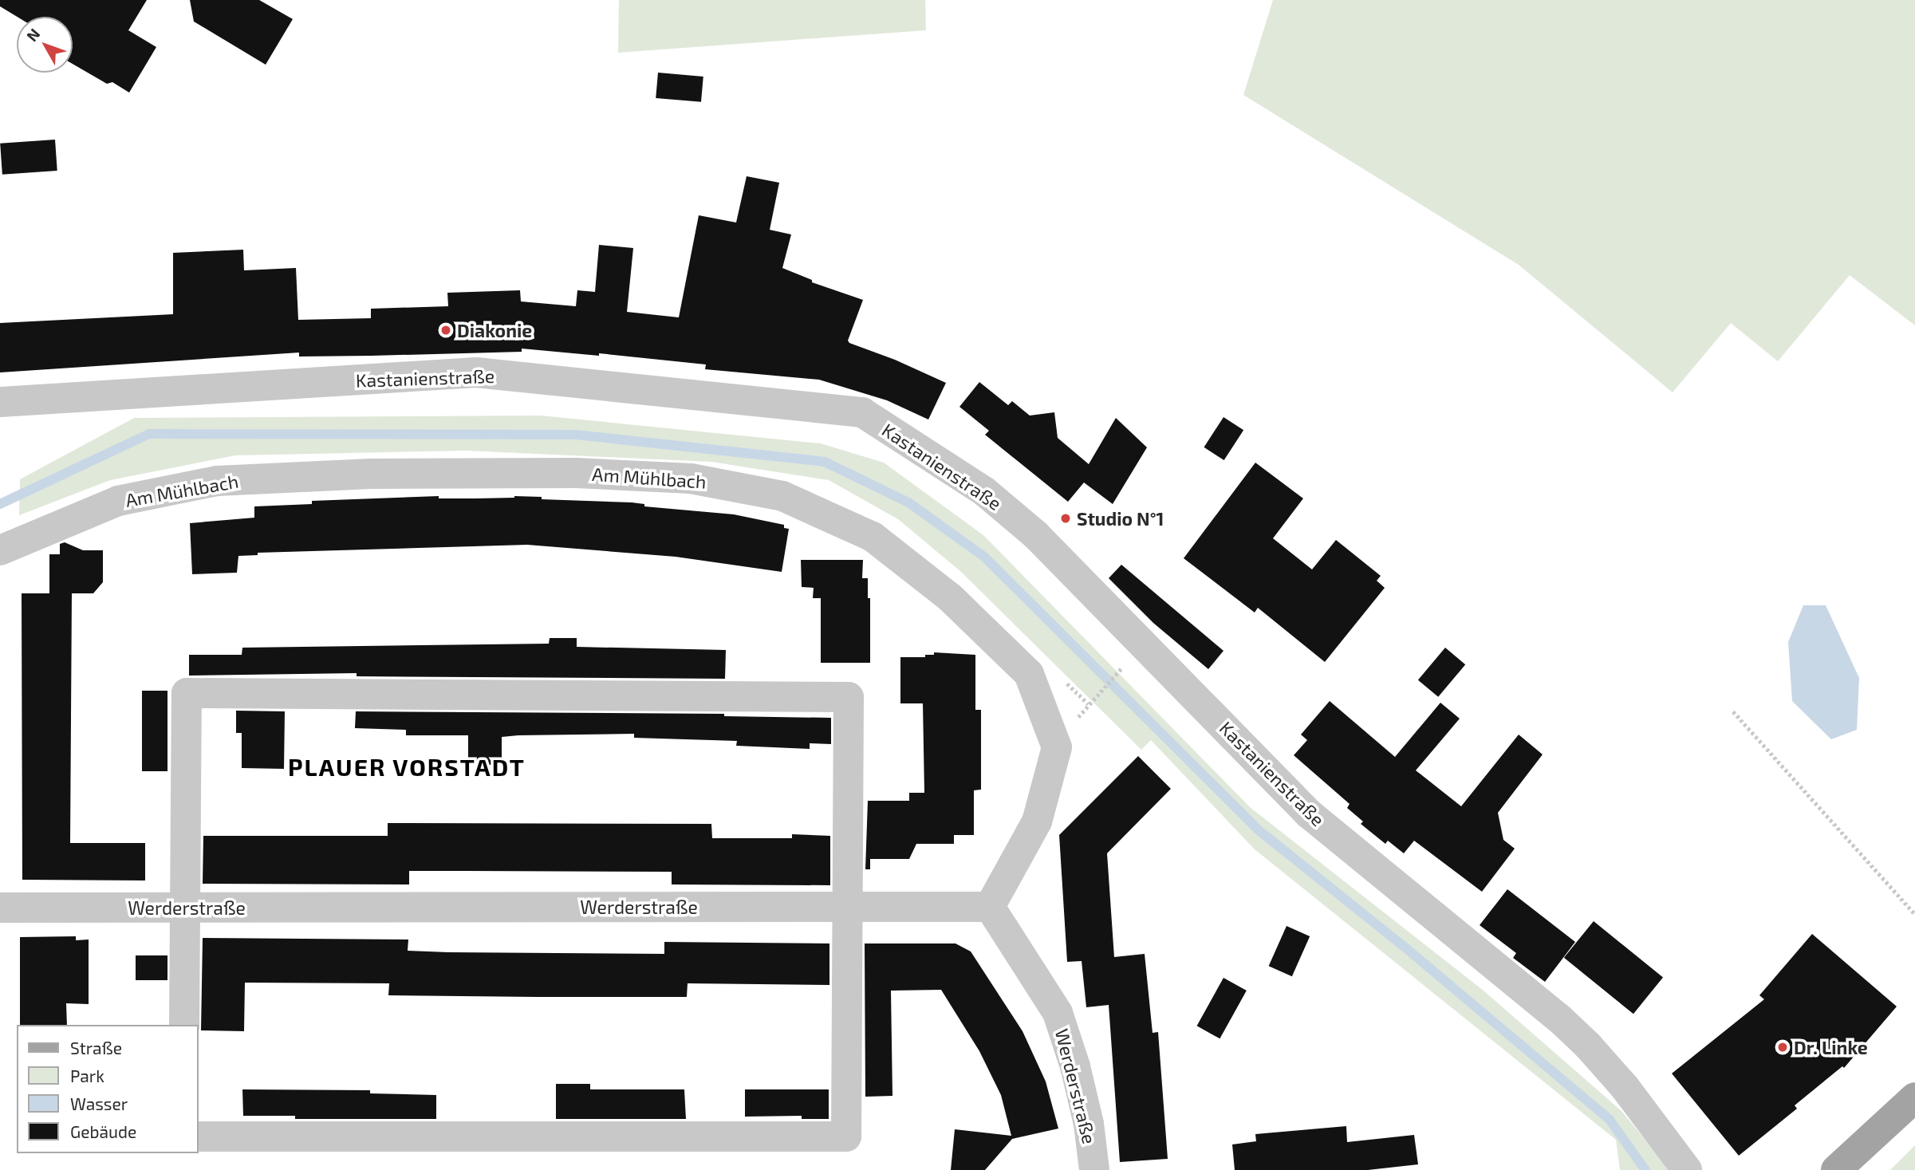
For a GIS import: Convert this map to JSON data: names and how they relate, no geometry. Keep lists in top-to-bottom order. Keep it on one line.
{"streets":{"street":["Kastanienstraße","Am Mühlbach","Werderstraße"]},"crossings":[["Am Mühlbach","Werderstraße"]],"districts":["PLAUER VORSTADT"],"places":["Diakonie","Studio N°1","Dr. Linke"],"legend":["Straße","Park","Wasser","Gebäude"],"north":"top left"}
